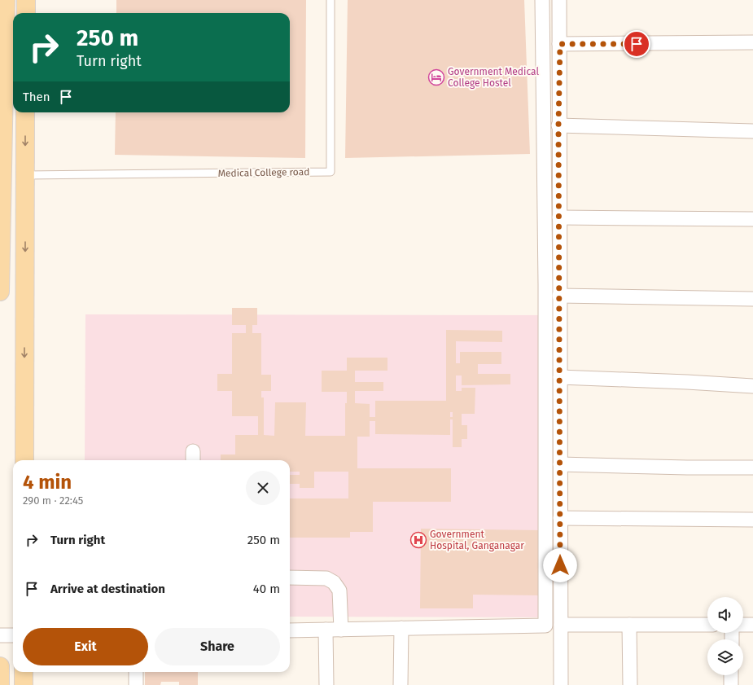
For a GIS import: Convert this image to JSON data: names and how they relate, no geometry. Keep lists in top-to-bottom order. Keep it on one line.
{"streets":{"lane":["Medical College road"]},"places":{"hotel":["Government Medical College Hostel"],"hospital":["Government Hospital, Ganganagar"]},"page":{"turn":["250 m","Turn right"],"then":"Then","heading":["4 min","290 m · 22:45"],"list":[{"name":"Turn right","value":"250 m"},{"name":"Arrive at destination","value":"40 m"}],"buttons":["Exit","Share"]}}
